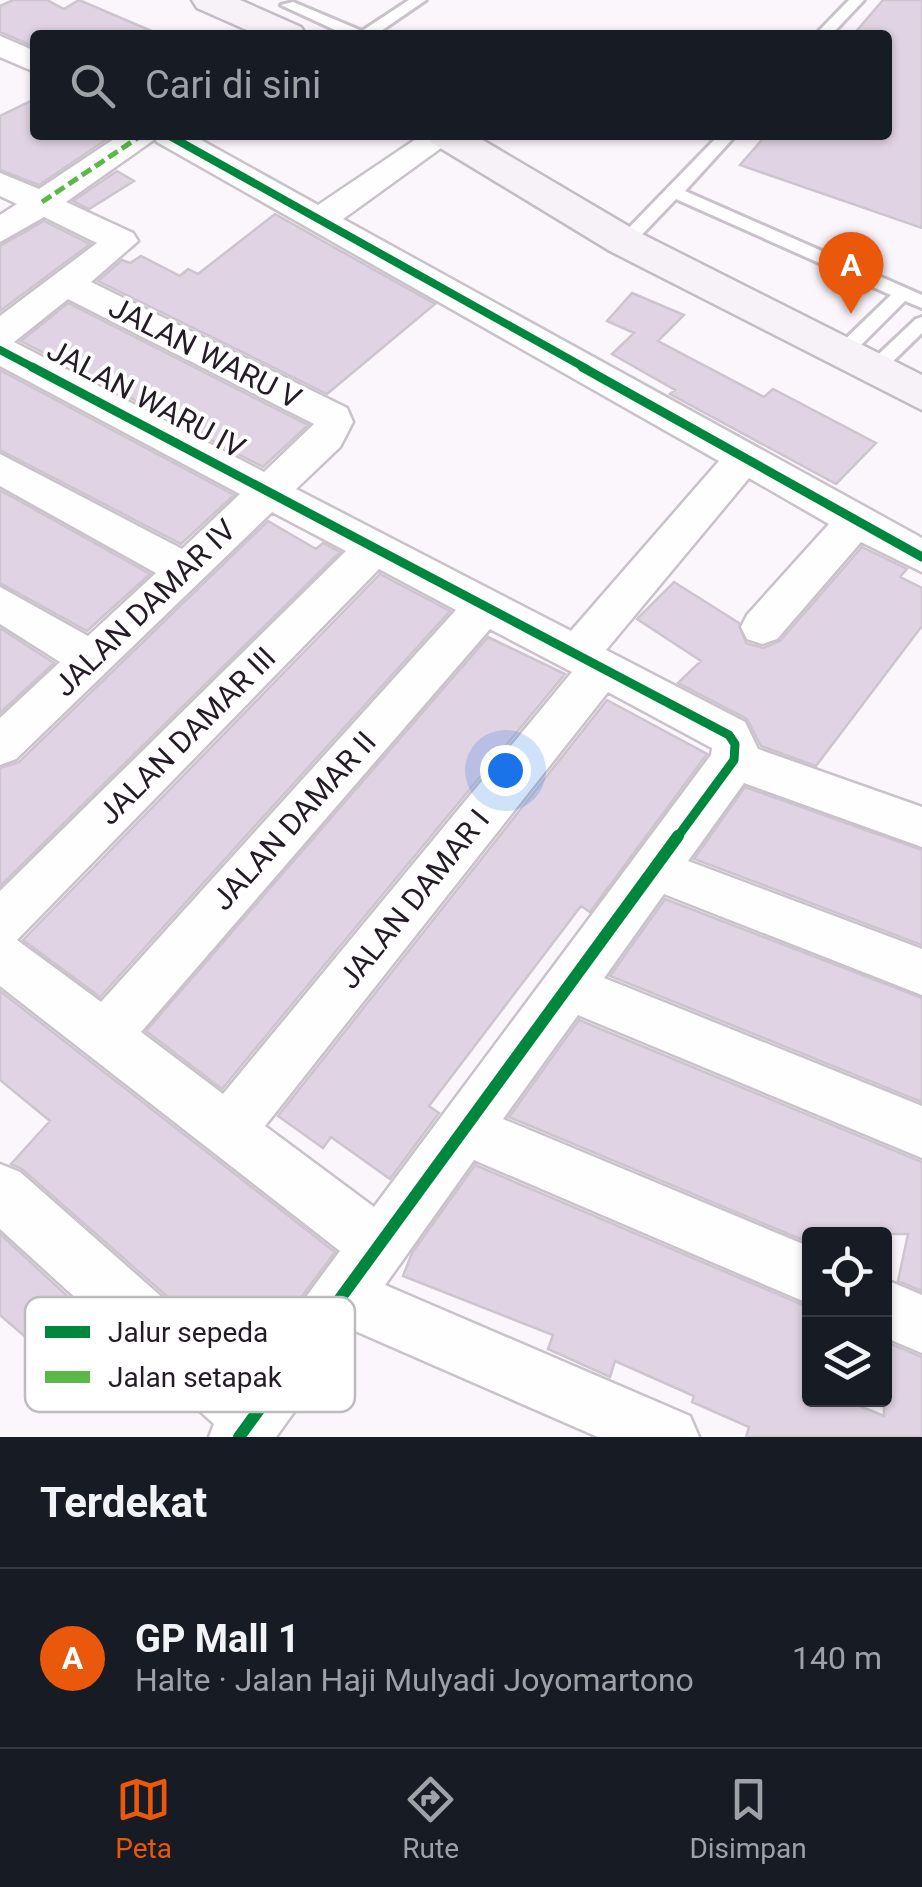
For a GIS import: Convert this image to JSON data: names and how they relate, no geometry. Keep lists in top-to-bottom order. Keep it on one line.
{"streets":{"street":["JALAN WARU V","JALAN WARU IV","JALAN DAMAR IV","JALAN DAMAR III","JALAN DAMAR II","JALAN DAMAR I"]},"crossings":[["JALAN WARU V","JALAN DAMAR IV"],["JALAN WARU IV","JALAN DAMAR IV"],["JALAN WARU IV","JALAN DAMAR III"],["JALAN WARU IV","JALAN DAMAR II"],["JALAN WARU IV","JALAN DAMAR I"]],"legend":["Jalur sepeda","Jalan setapak"],"page":{"search":"Cari di sini","pins":"A","heading":"Terdekat","list":[{"mark":"A","name":"GP Mall 1","note":"Halte · Jalan Haji Mulyadi Joyomartono","value":"140 m"}],"nav":["Peta","Rute","Disimpan"]}}
